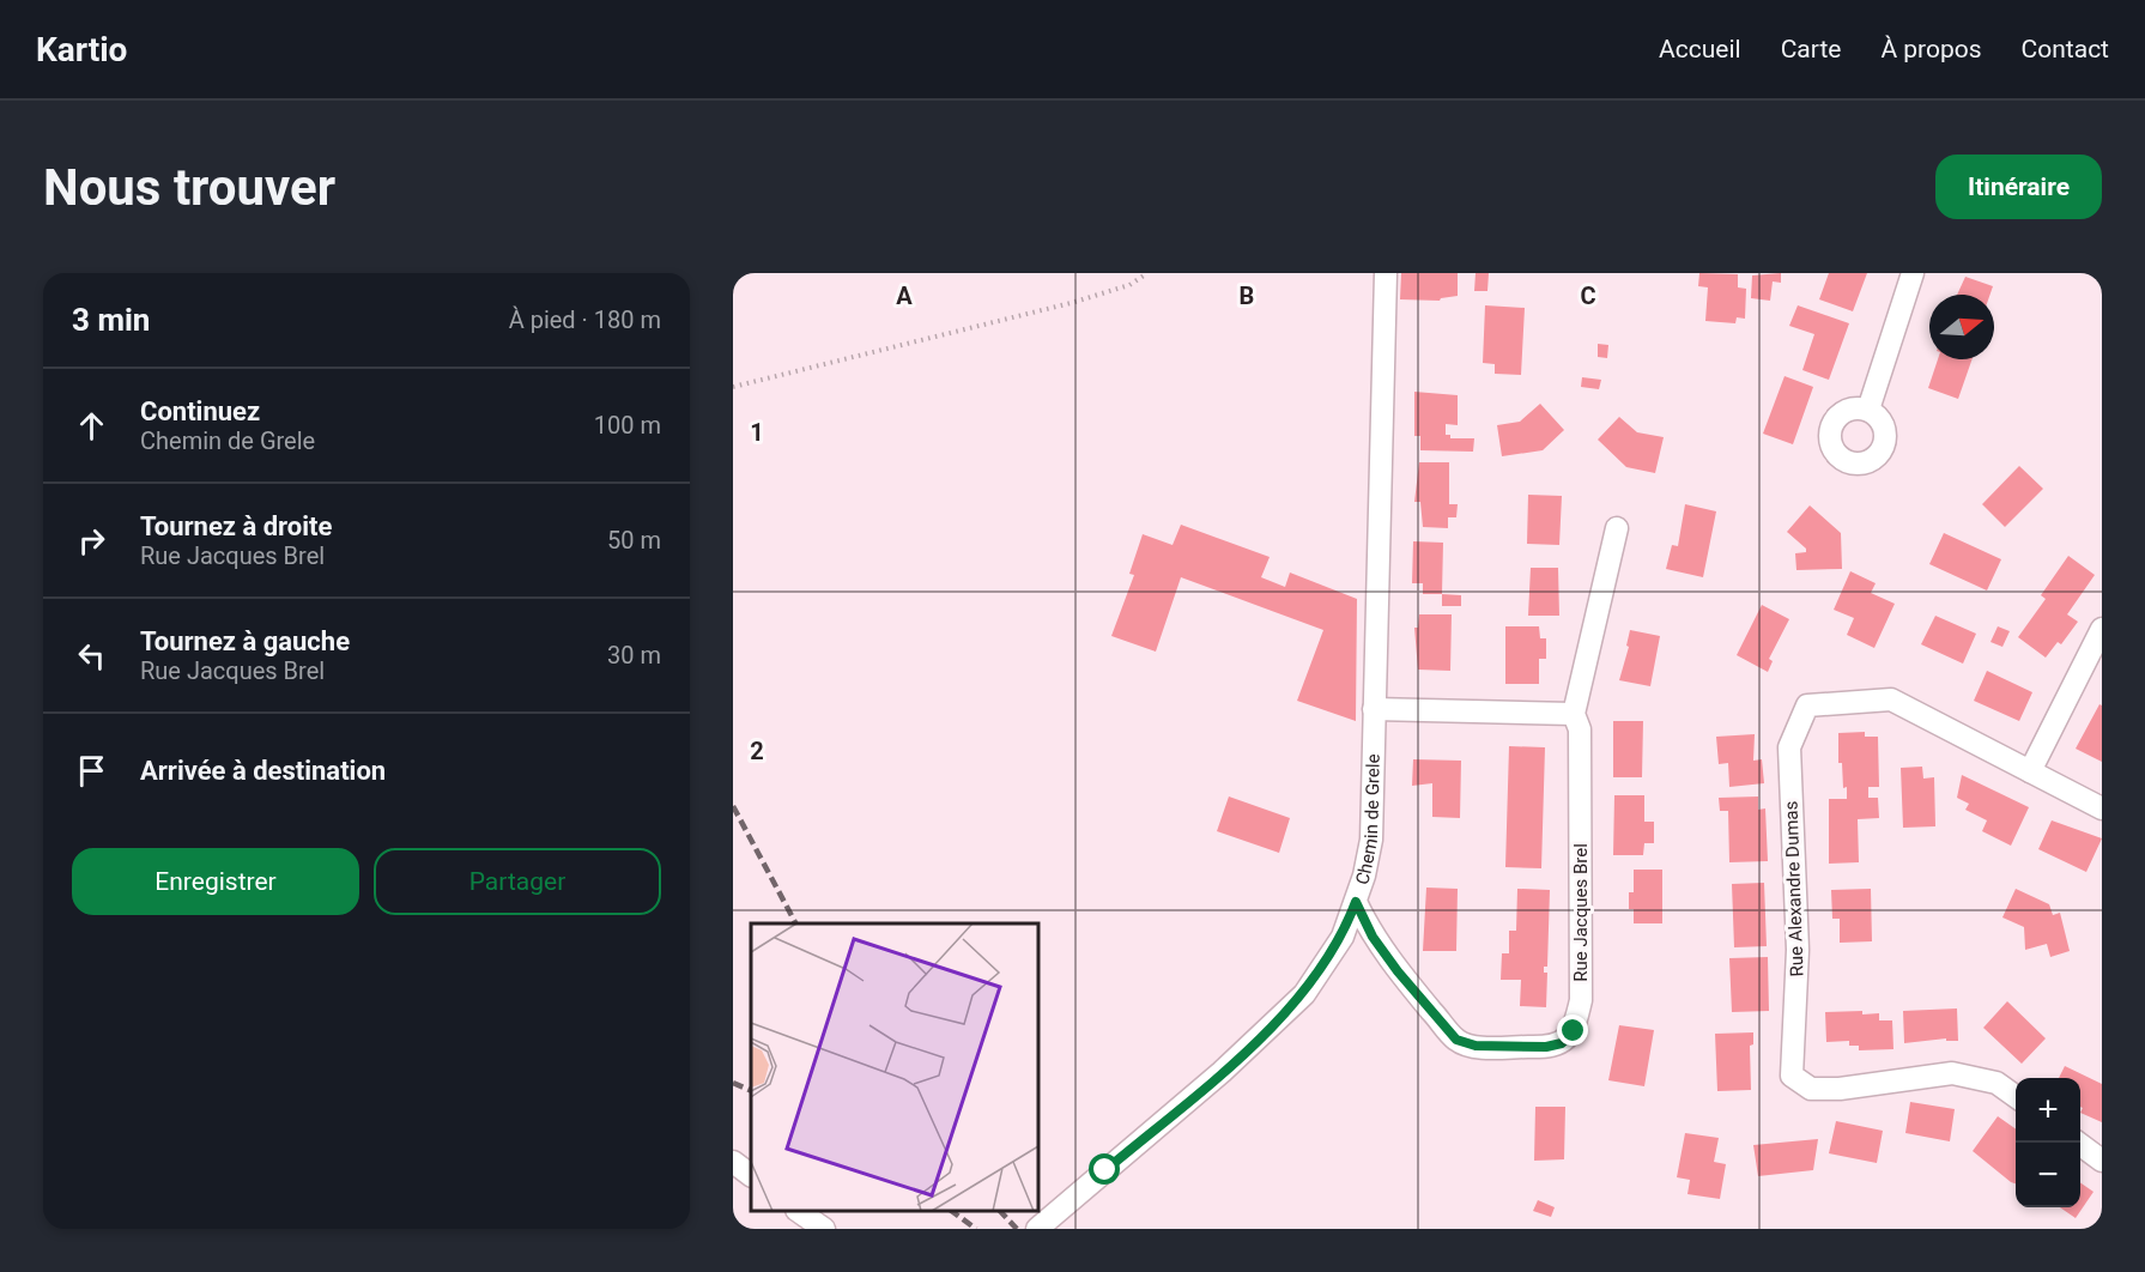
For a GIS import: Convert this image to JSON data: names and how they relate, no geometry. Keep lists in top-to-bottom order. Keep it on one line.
{"streets":{"street":["Chemin de Grele","Rue Alexandre Dumas","Rue Jacques Brel"]},"crossings":[["Chemin de Grele","Rue Jacques Brel"]],"north":"right","page":{"header":"Kartio","nav":["Accueil","Carte","À propos","Contact"],"buttons":["Itinéraire",["Enregistrer","Partager"]],"title":"Nous trouver","heading":["3 min","À pied · 180 m"],"list":[["Continuez","Chemin de Grele","100 m"],["Tournez à droite","Rue Jacques Brel","50 m"],["Tournez à gauche","Rue Jacques Brel","30 m"],"Arrivée à destination"],"map_buttons":["+","−"]},"grid":{"columns":["A","B","C"],"rows":["1","2"]}}
